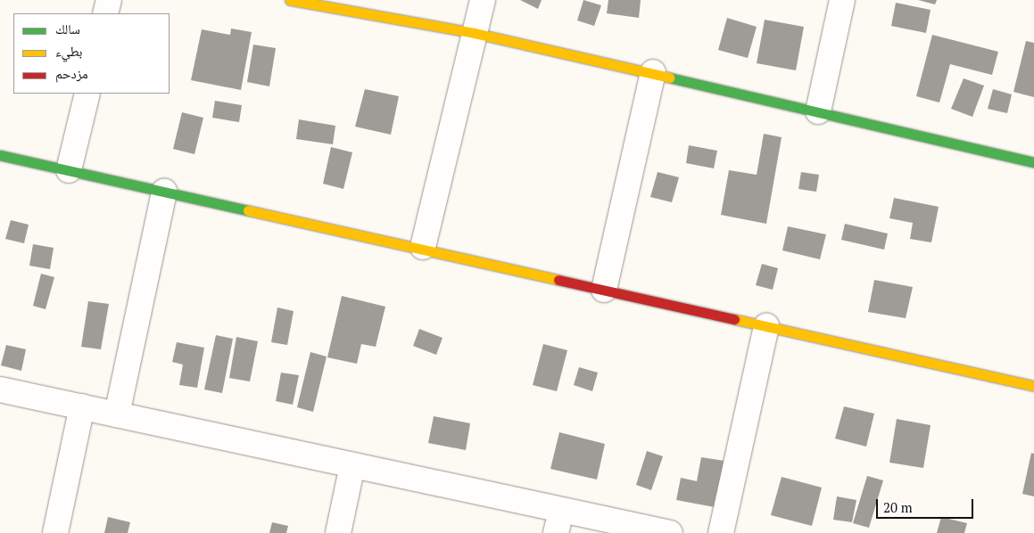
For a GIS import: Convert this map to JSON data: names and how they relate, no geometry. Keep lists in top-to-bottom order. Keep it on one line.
{"legend":["سالك","بطيء","مزدحم"],"scale_bar":"20 m"}
